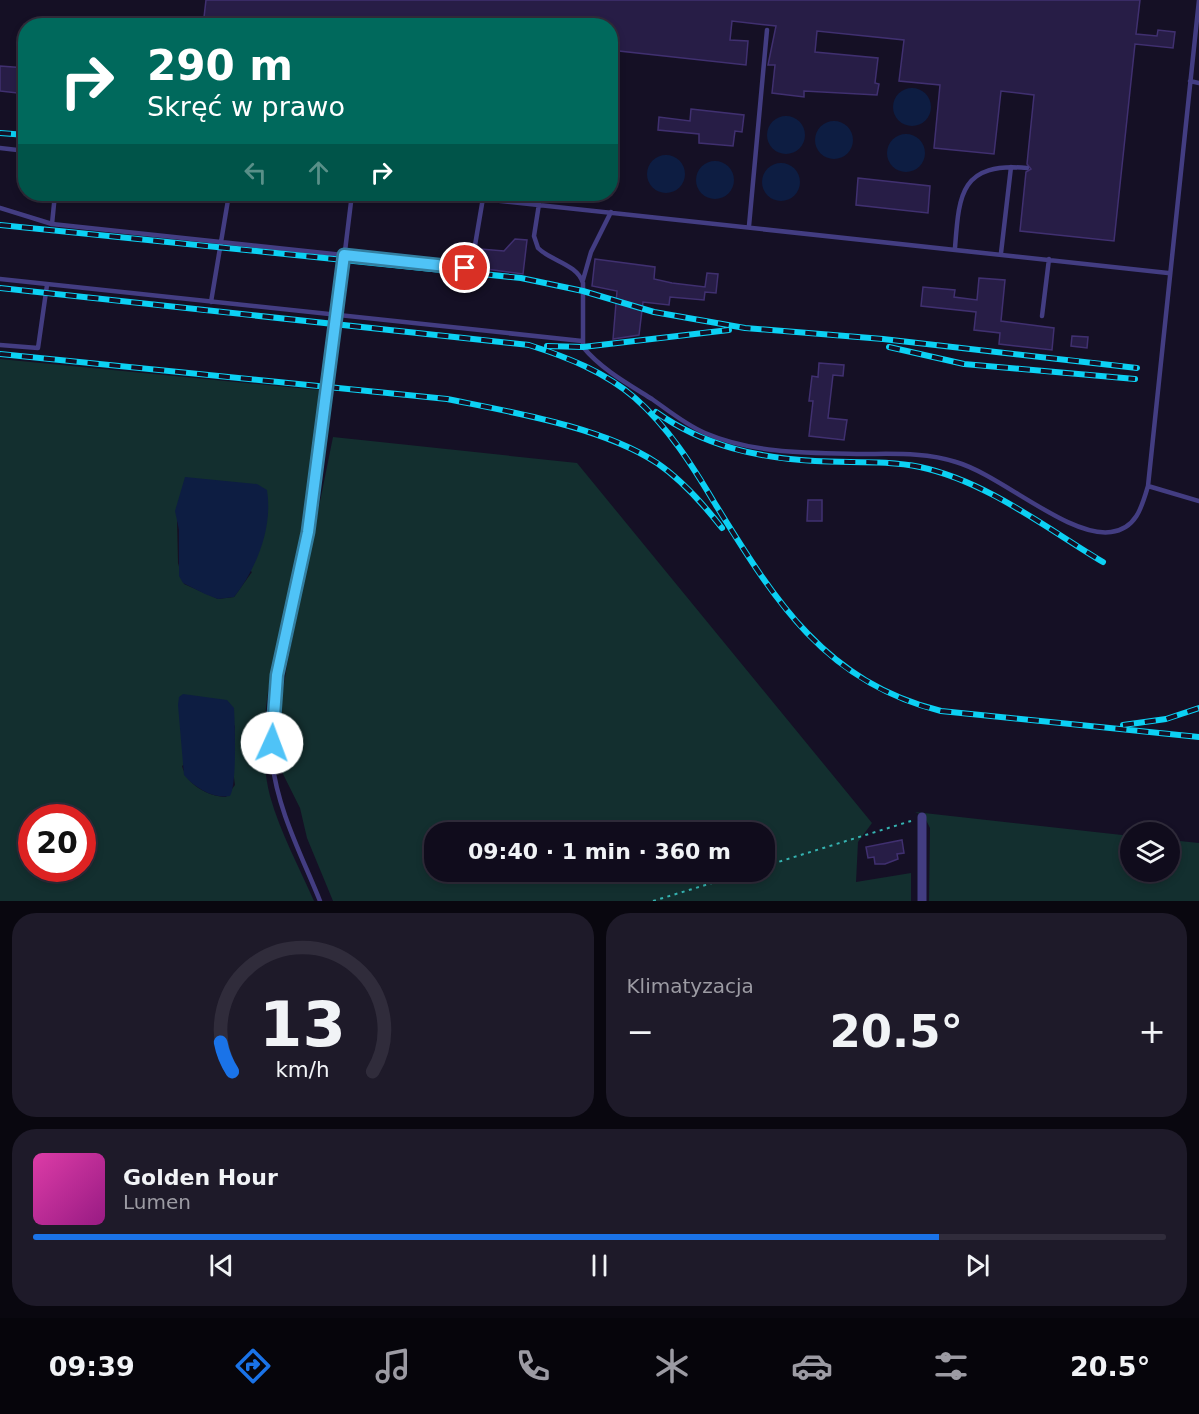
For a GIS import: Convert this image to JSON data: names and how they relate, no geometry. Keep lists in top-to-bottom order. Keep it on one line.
{"page":{"turn":["290 m","Skręć w prawo"],"limit":"20","trip":"09:40 · 1 min · 360 m","tile":"Klimatyzacja","heat":["−","20.5°","+"],"song":["Golden Hour","Lumen"],"tabs":["09:39","20.5°"],"gauge":["13","km/h"]}}
